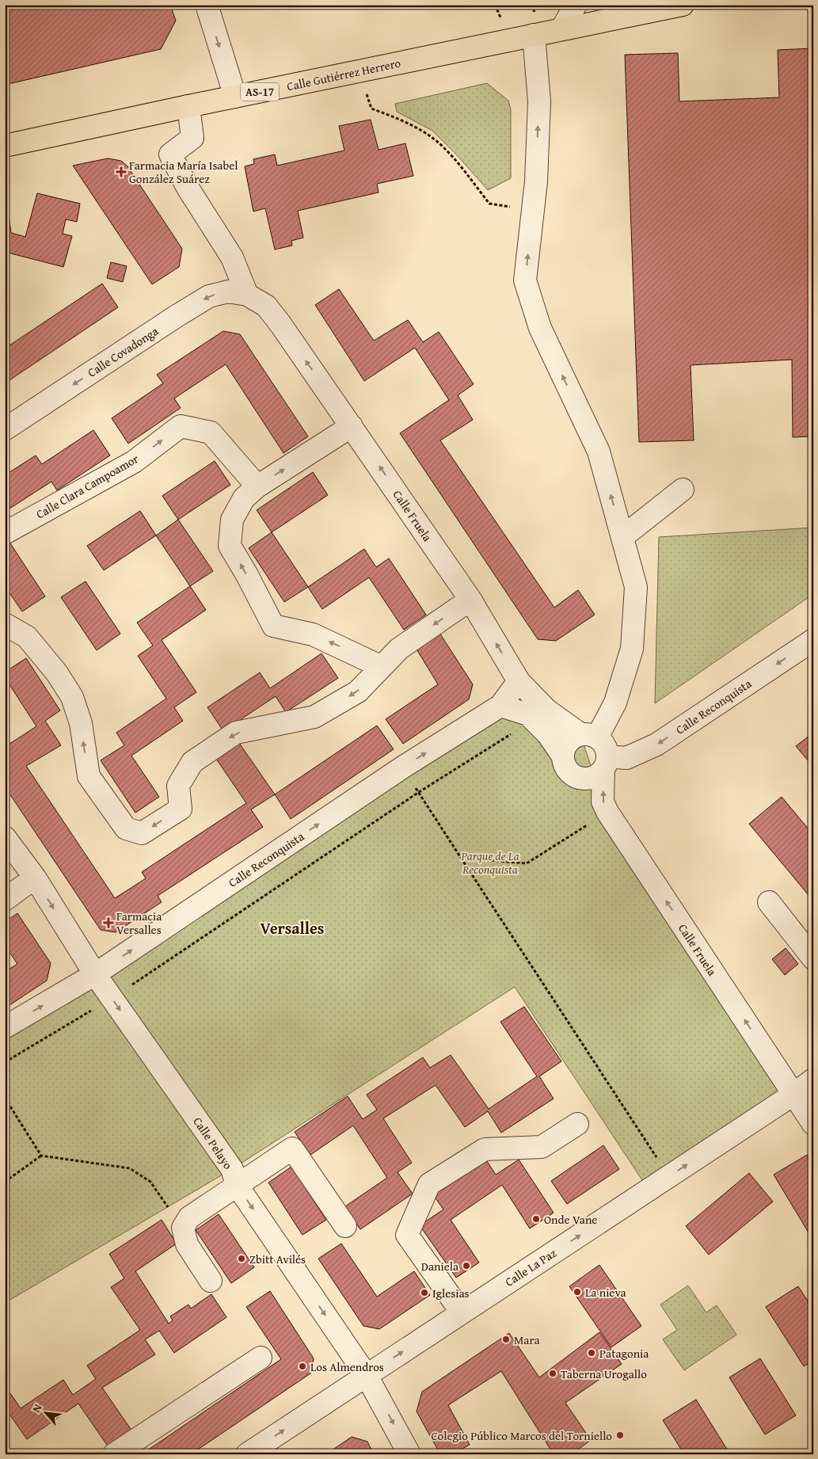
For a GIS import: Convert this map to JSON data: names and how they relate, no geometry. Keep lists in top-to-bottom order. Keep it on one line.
{"streets":{"main road":["Calle Gutiérrez Herrero","AS-17"],"street":["Calle Covadonga","Calle Clara Campoamor","Calle Fruela","Calle Reconquista","Calle Pelayo","Calle La Paz"]},"crossings":[["Calle Covadonga","Calle Fruela"],["Calle Fruela","Calle Reconquista"],["Calle Fruela","Calle La Paz"],["Calle Reconquista","Calle Pelayo"],["Calle Pelayo","Calle La Paz"]],"one_way":["Calle Covadonga","Calle Clara Campoamor","Calle Fruela","Calle Pelayo","Calle La Paz"],"districts":["Versalles"],"parks":["Parque de La Reconquista"],"places":{"health":["Farmacia María Isabel González Suárez","Farmacia Versalles"],"other":["Onde Vane","Zbitt Avilés","Daniela","La nieva","Iglesias","Mara","Patagonia","Los Almendros","Taberna Urogallo","Colegio Público Marcos del Torniello"]},"north":"top left"}
